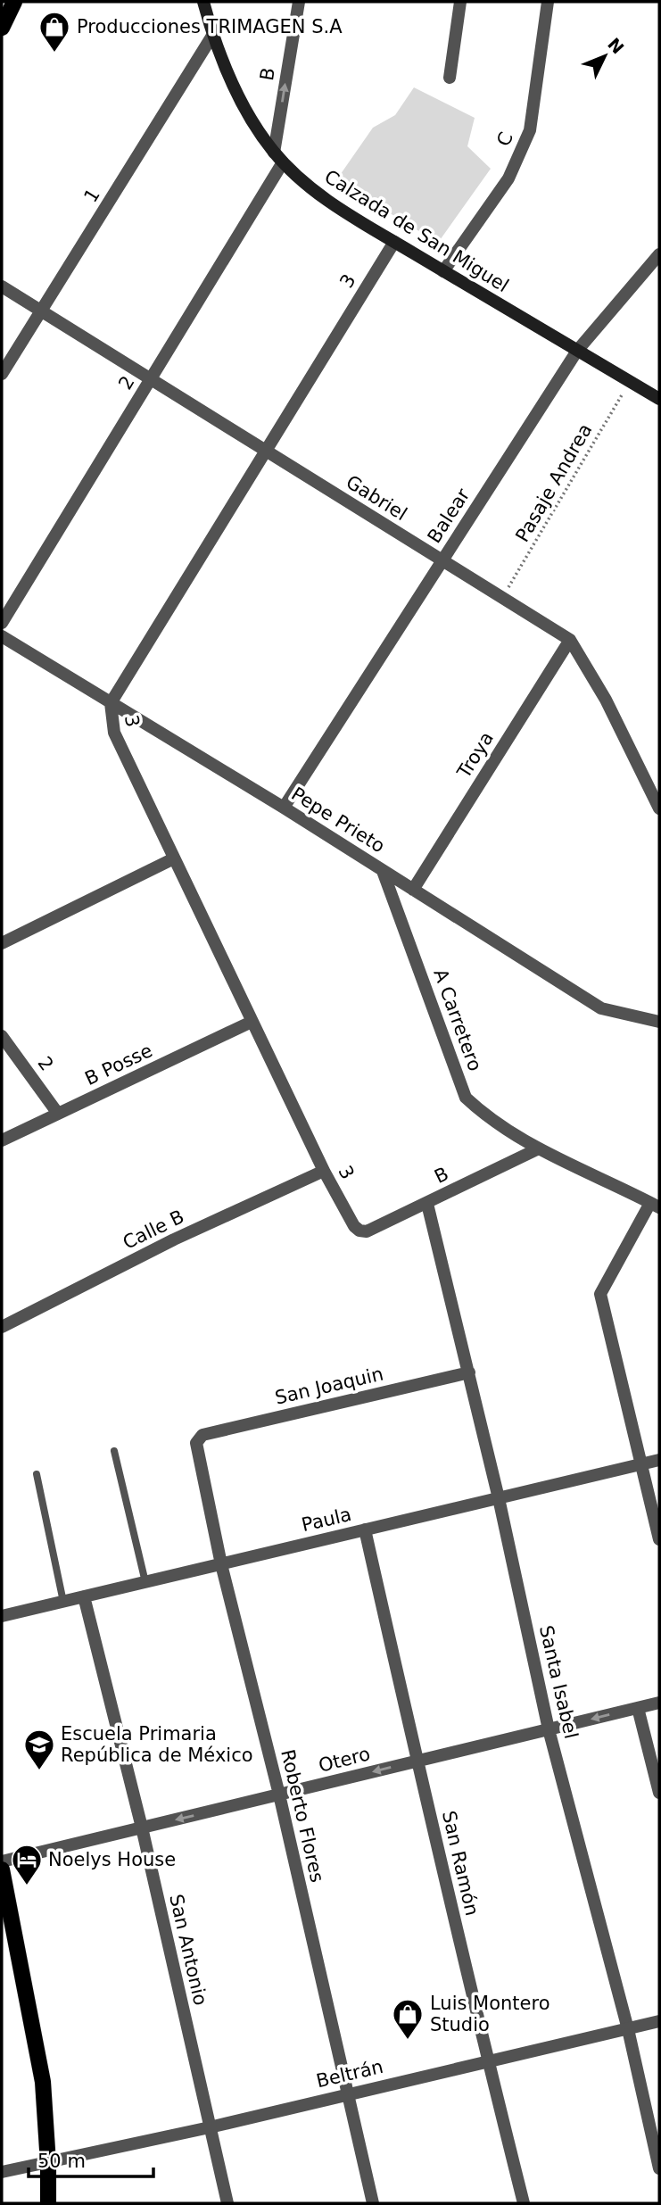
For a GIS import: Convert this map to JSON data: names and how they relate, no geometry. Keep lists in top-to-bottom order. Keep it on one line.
{"streets":{"main road":["Calzada de San Miguel"],"street":["B","C","1","3","2","Gabriel","Balear","Troya","Pepe Prieto","A Carretero","B Posse","Calle B","San Joaquin","Paula","Santa Isabel","Otero","Roberto Flores","San Ramón","San Antonio","Beltrán"],"path":["Pasaje Andrea"]},"crossings":[["B","Calzada de San Miguel"],["B","3"],["B","2"],["B","A Carretero"],["B","Santa Isabel"],["C","Calzada de San Miguel"],["1","Calzada de San Miguel"],["1","Gabriel"],["Calzada de San Miguel","3"],["Calzada de San Miguel","2"],["Calzada de San Miguel","Pasaje Andrea"],["Calzada de San Miguel","Balear"],["3","Gabriel"],["3","Pepe Prieto"],["3","B Posse"],["3","Calle B"],["2","Gabriel"],["2","B Posse"],["Pasaje Andrea","Gabriel"],["Gabriel","Balear"],["Gabriel","Troya"],["Balear","Pepe Prieto"],["Troya","Pepe Prieto"],["Pepe Prieto","A Carretero"],["San Joaquin","Santa Isabel"],["San Joaquin","Roberto Flores"],["Paula","Santa Isabel"],["Paula","Roberto Flores"],["Paula","San Ramón"],["Paula","San Antonio"],["Santa Isabel","Otero"],["Santa Isabel","Beltrán"],["Otero","Roberto Flores"],["Otero","San Ramón"],["Otero","San Antonio"],["Roberto Flores","Beltrán"],["San Ramón","Beltrán"],["San Antonio","Beltrán"]],"one_way":["B","Otero"],"places":{"shop":["Producciones TRIMAGEN S.A","Luis Montero Studio"],"school or university":["Escuela Primaria República de México"],"hotel":["Noelys House"]},"scale_bar":"50 m","north":"top right"}
